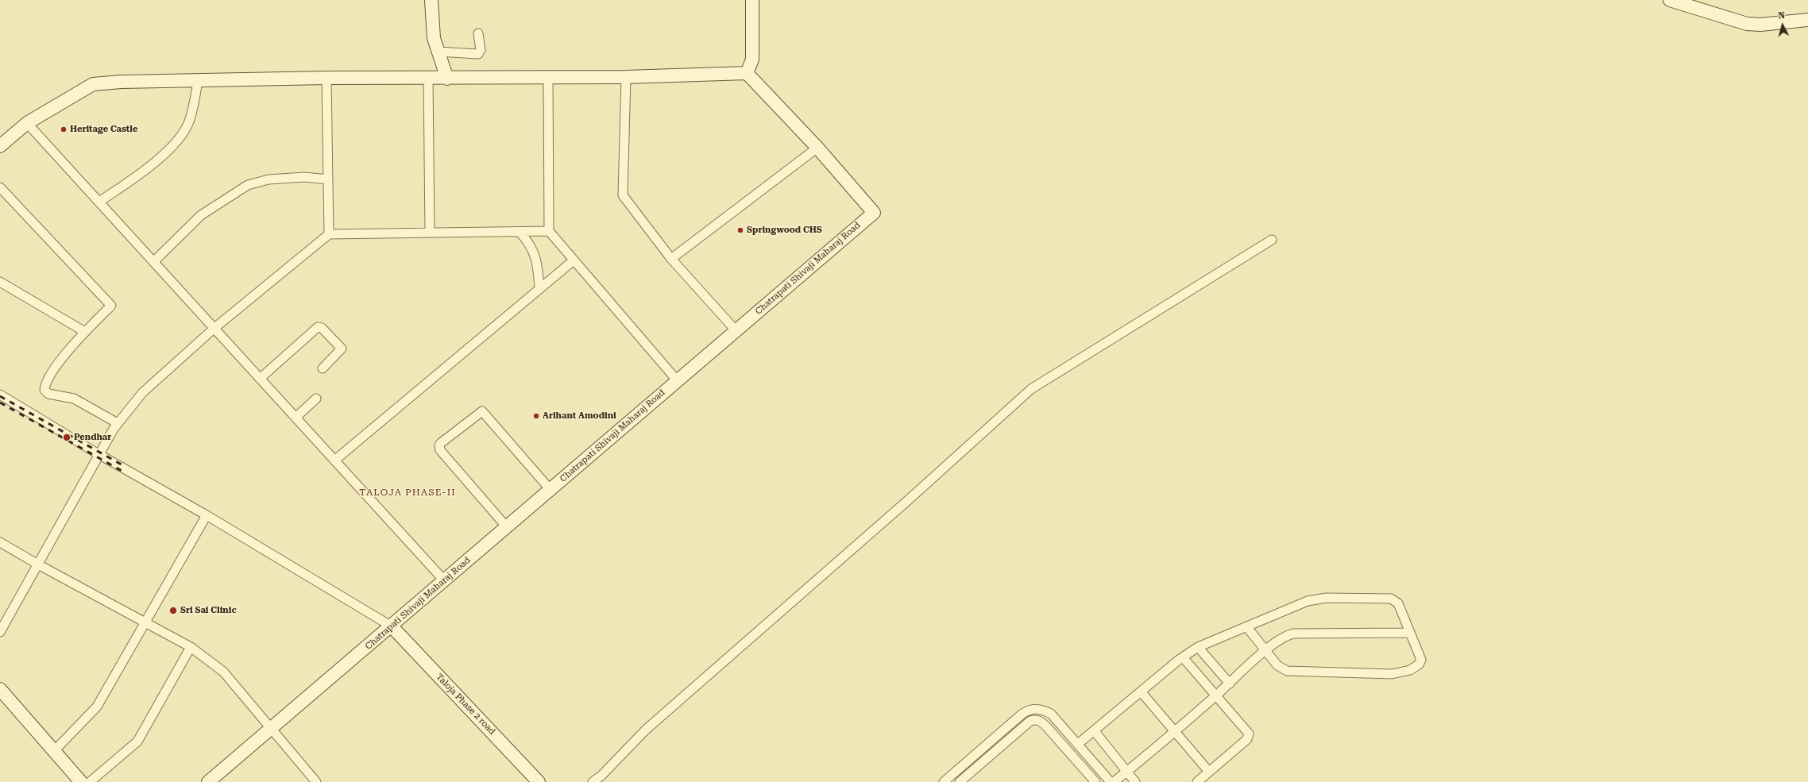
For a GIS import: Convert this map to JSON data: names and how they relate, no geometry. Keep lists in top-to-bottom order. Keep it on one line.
{"streets":{"street":["Chatrapati Shivaji Maharaj Road","Taloja Phase 2 road"]},"crossings":[["Chatrapati Shivaji Maharaj Road","Taloja Phase 2 road"]],"districts":["TALOJA PHASE-II"],"places":["Heritage Castle","Springwood CHS","Arihant Amodini","Pendhar","Sri Sai Clinic"],"north":"top"}
